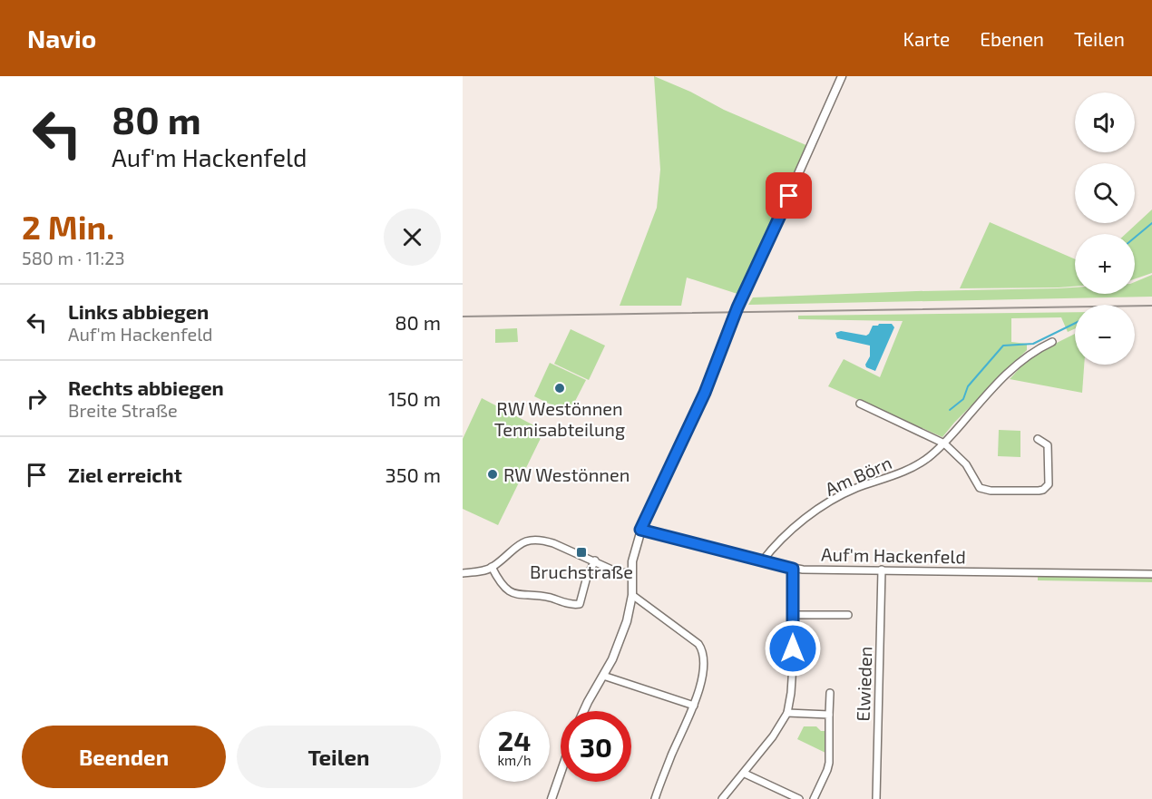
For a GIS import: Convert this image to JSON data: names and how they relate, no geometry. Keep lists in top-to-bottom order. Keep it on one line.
{"streets":{"street":["Am Börn","Auf'm Hackenfeld","Elwieden"]},"crossings":[["Am Börn","Auf'm Hackenfeld"],["Auf'm Hackenfeld","Elwieden"]],"places":{"other":["RW Westönnen Tennisabteilung","RW Westönnen"],"transit":["Bruchstraße"]},"page":{"header":"Navio","nav":["Karte","Ebenen","Teilen"],"turn":["80 m","Auf'm Hackenfeld"],"map_buttons":["+","−"],"heading":["2 Min.","580 m · 11:23"],"list":[{"name":"Links abbiegen","note":"Auf'm Hackenfeld","value":"80 m"},{"name":"Rechts abbiegen","note":"Breite Straße","value":"150 m"},{"name":"Ziel erreicht","value":"350 m"}],"speed":"24 km/h","limit":"30","buttons":["Beenden","Teilen"]}}
